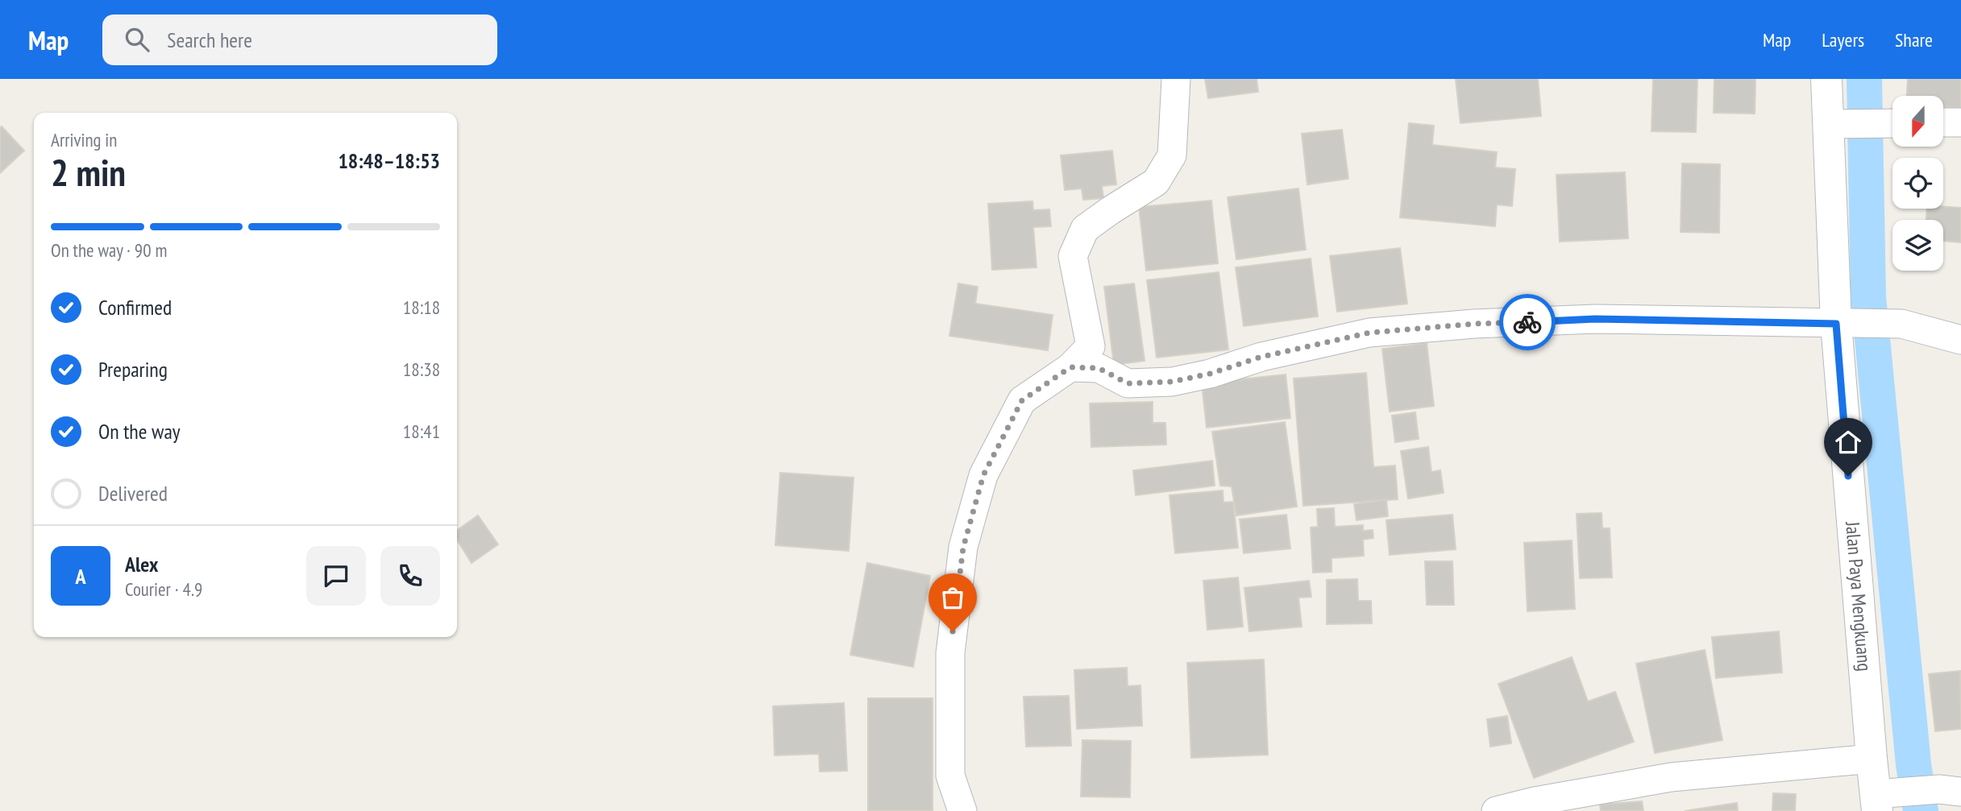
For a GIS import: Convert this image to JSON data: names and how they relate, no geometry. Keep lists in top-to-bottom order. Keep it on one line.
{"streets":{"street":["Jalan Paya Mengkuang"]},"north":"bottom","page":{"header":"Map","search":"Search here","nav":["Map","Layers","Share"],"heading":["2 min","Arriving in","18:48–18:53"],"panel":["Alex","Courier · 4.9"],"bar":"On the way · 90 m","list":[["Confirmed","18:18"],["Preparing","18:38"],["On the way","18:41"],"Delivered"],"round":"A"}}
